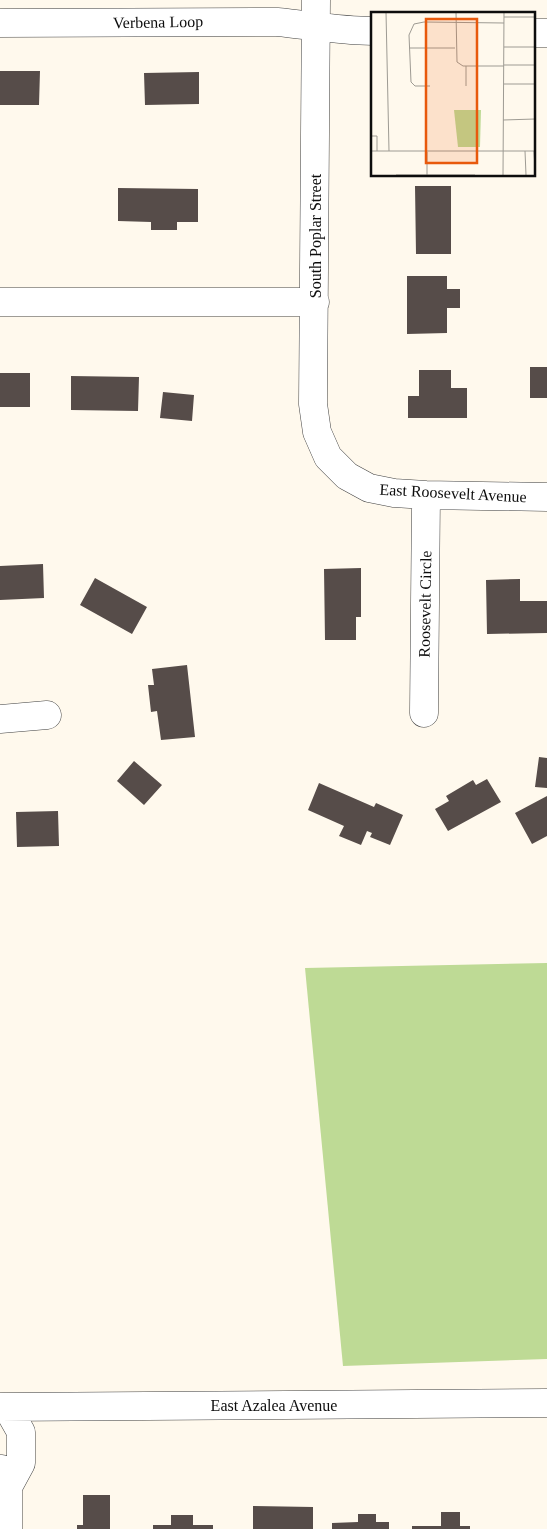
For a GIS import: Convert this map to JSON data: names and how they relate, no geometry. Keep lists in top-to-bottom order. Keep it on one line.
{"streets":{"street":["Verbena Loop","South Poplar Street","East Roosevelt Avenue","Roosevelt Circle","East Azalea Avenue"]},"crossings":[["Verbena Loop","South Poplar Street"],["South Poplar Street","East Roosevelt Avenue"],["East Roosevelt Avenue","Roosevelt Circle"]]}
